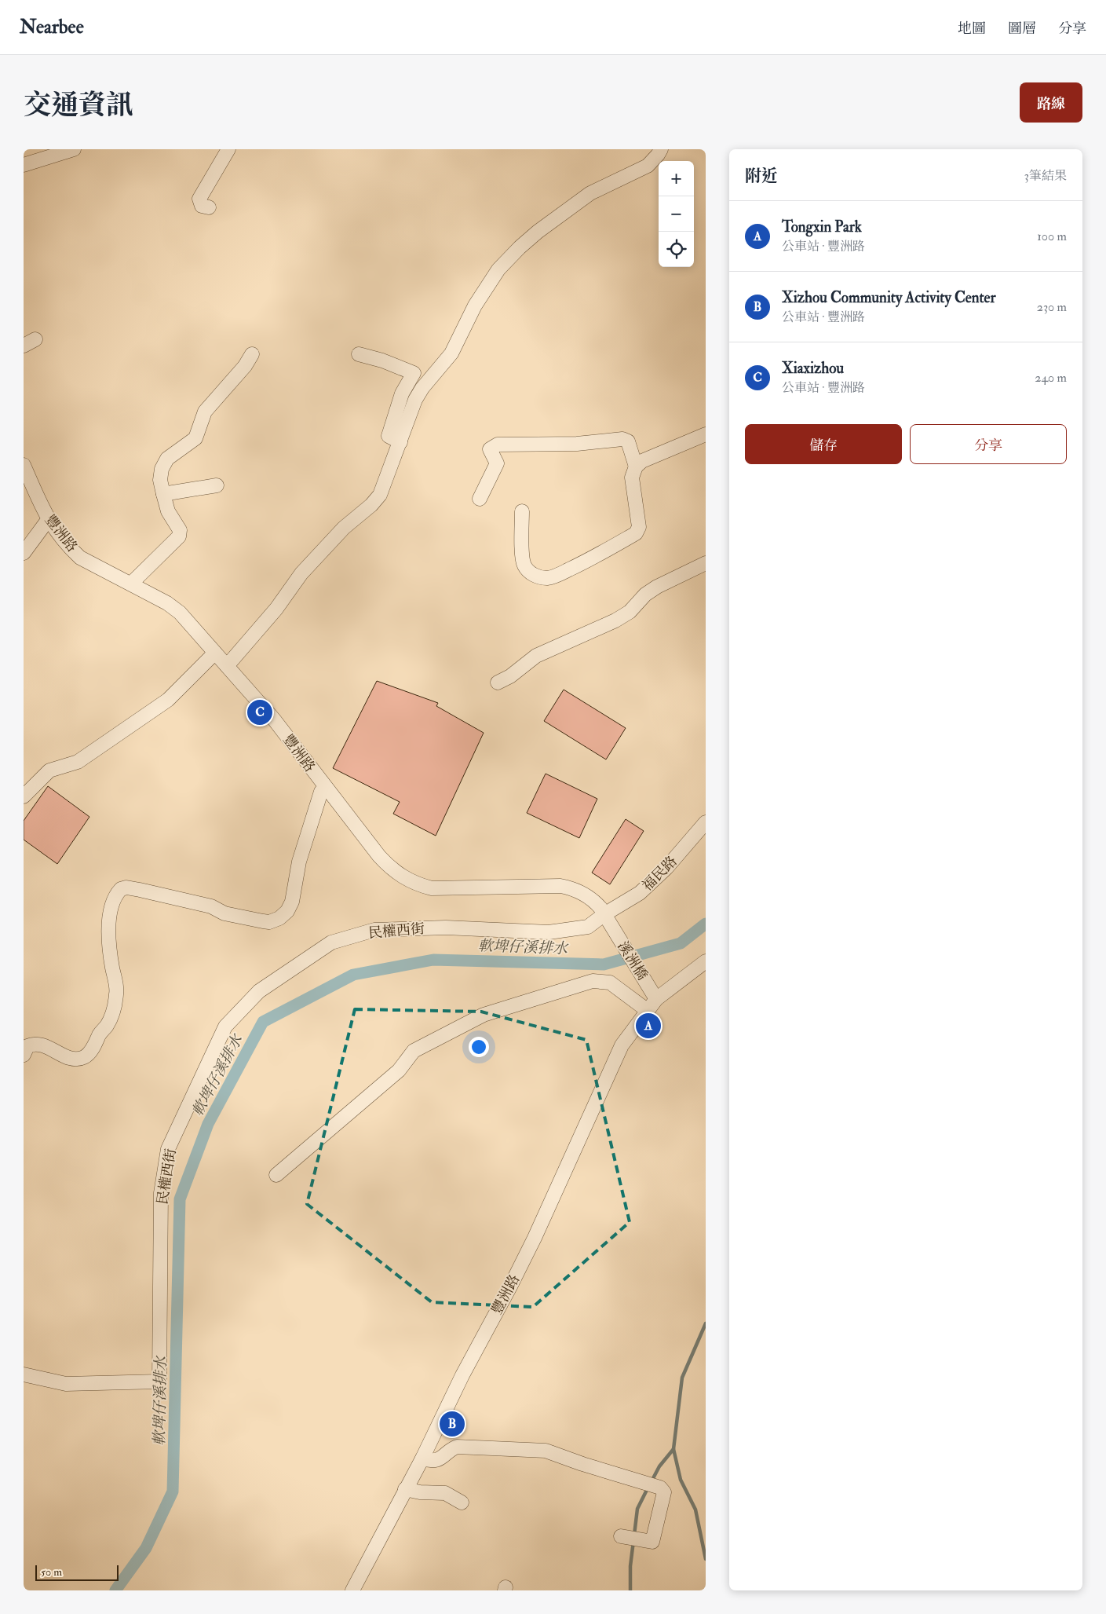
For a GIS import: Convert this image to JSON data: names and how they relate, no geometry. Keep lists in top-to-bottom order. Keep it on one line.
{"streets":{"street":["豐洲路","福民路","民權西街","溪洲橋"]},"crossings":[["豐洲路","福民路"],["豐洲路","民權西街"],["豐洲路","溪洲橋"],["福民路","民權西街"],["福民路","溪洲橋"],["民權西街","溪洲橋"]],"water":["軟埤仔溪排水"],"scale_bar":"50 m","page":{"header":"Nearbee","nav":["地圖","圖層","分享"],"title":"交通資訊","buttons":["路線",["儲存","分享"]],"heading":["附近","3筆結果"],"map_buttons":["+","−"],"list":[{"mark":"A","name":"Tongxin Park","note":"公車站 · 豐洲路","value":"100 m"},{"mark":"B","name":"Xizhou Community Activity Center","note":"公車站 · 豐洲路","value":"230 m"},{"mark":"C","name":"Xiaxizhou","note":"公車站 · 豐洲路","value":"240 m"}],"pins":["C","A","B"],"scale":"50 m"}}
